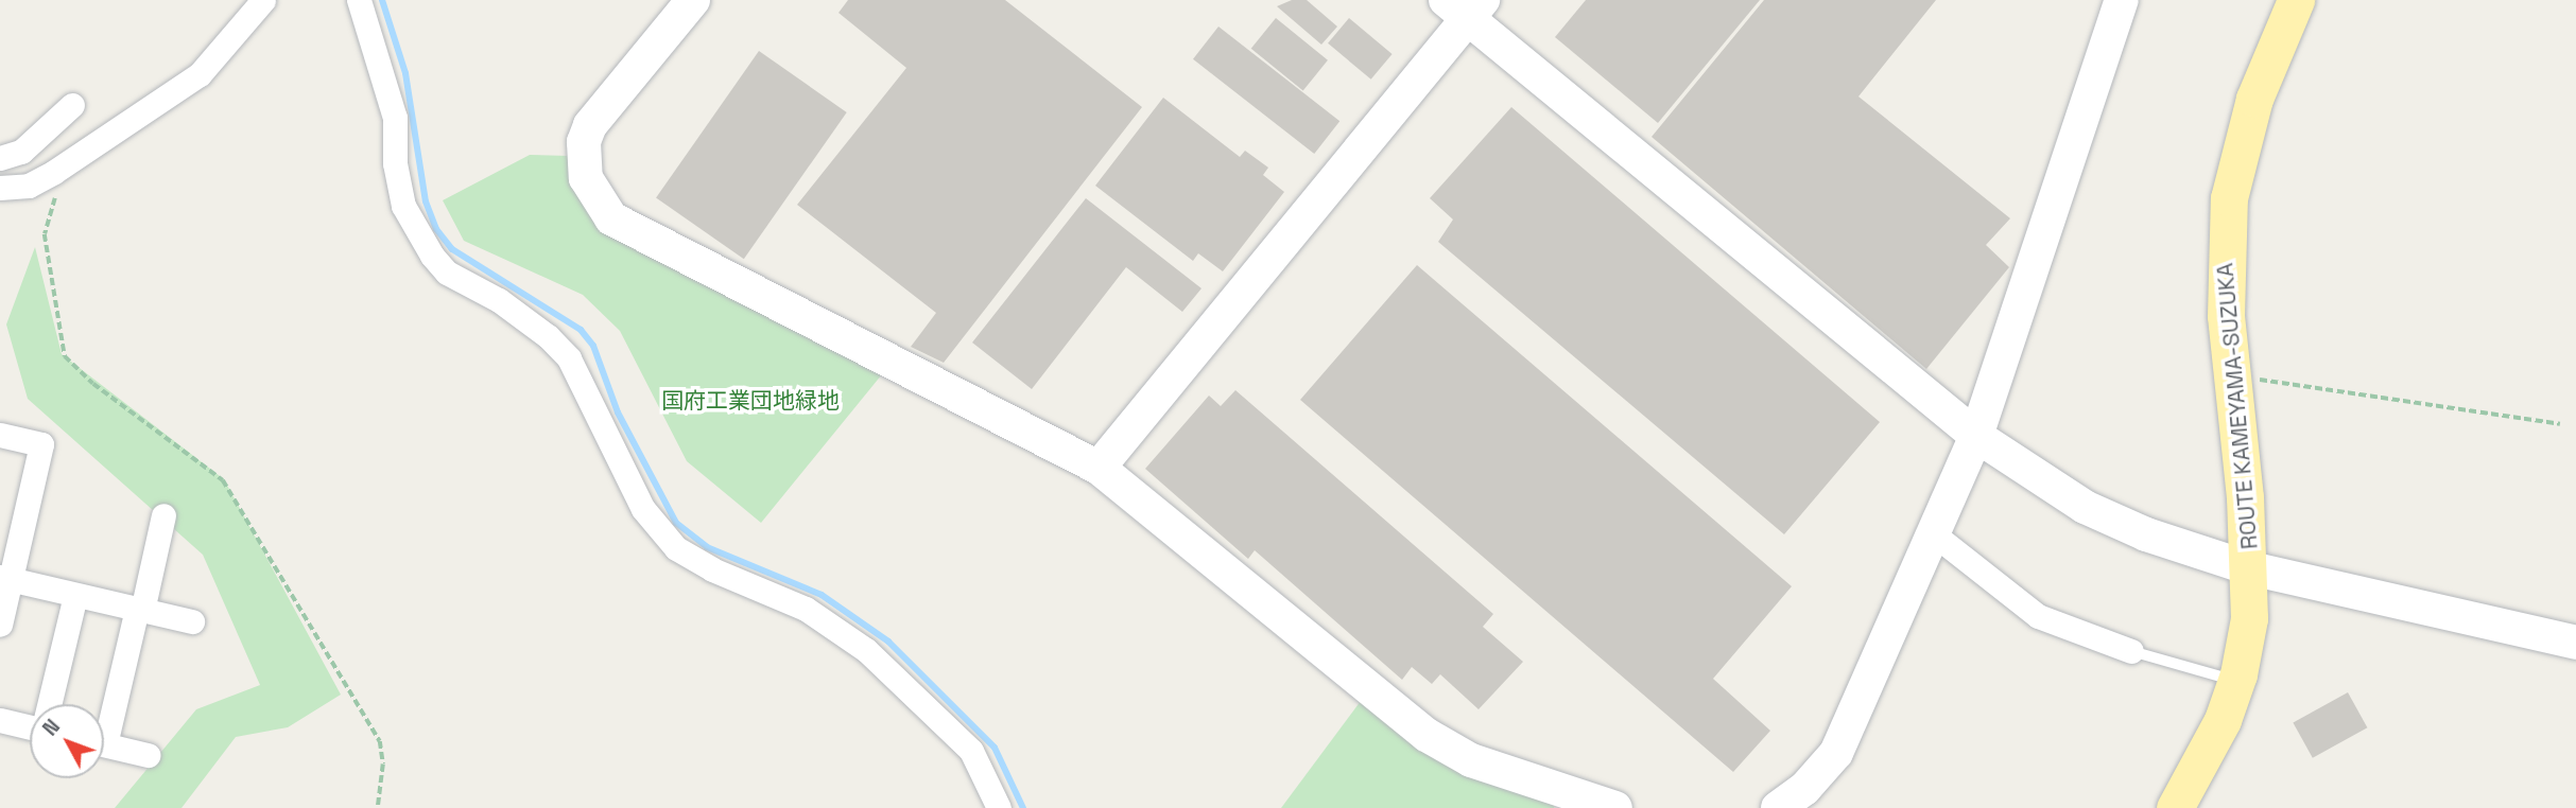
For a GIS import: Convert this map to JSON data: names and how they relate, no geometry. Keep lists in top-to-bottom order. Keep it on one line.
{"streets":{"main road":["ROUTE KAMEYAMA-SUZUKA"]},"parks":["国府工業団地緑地"],"north":"top left"}
